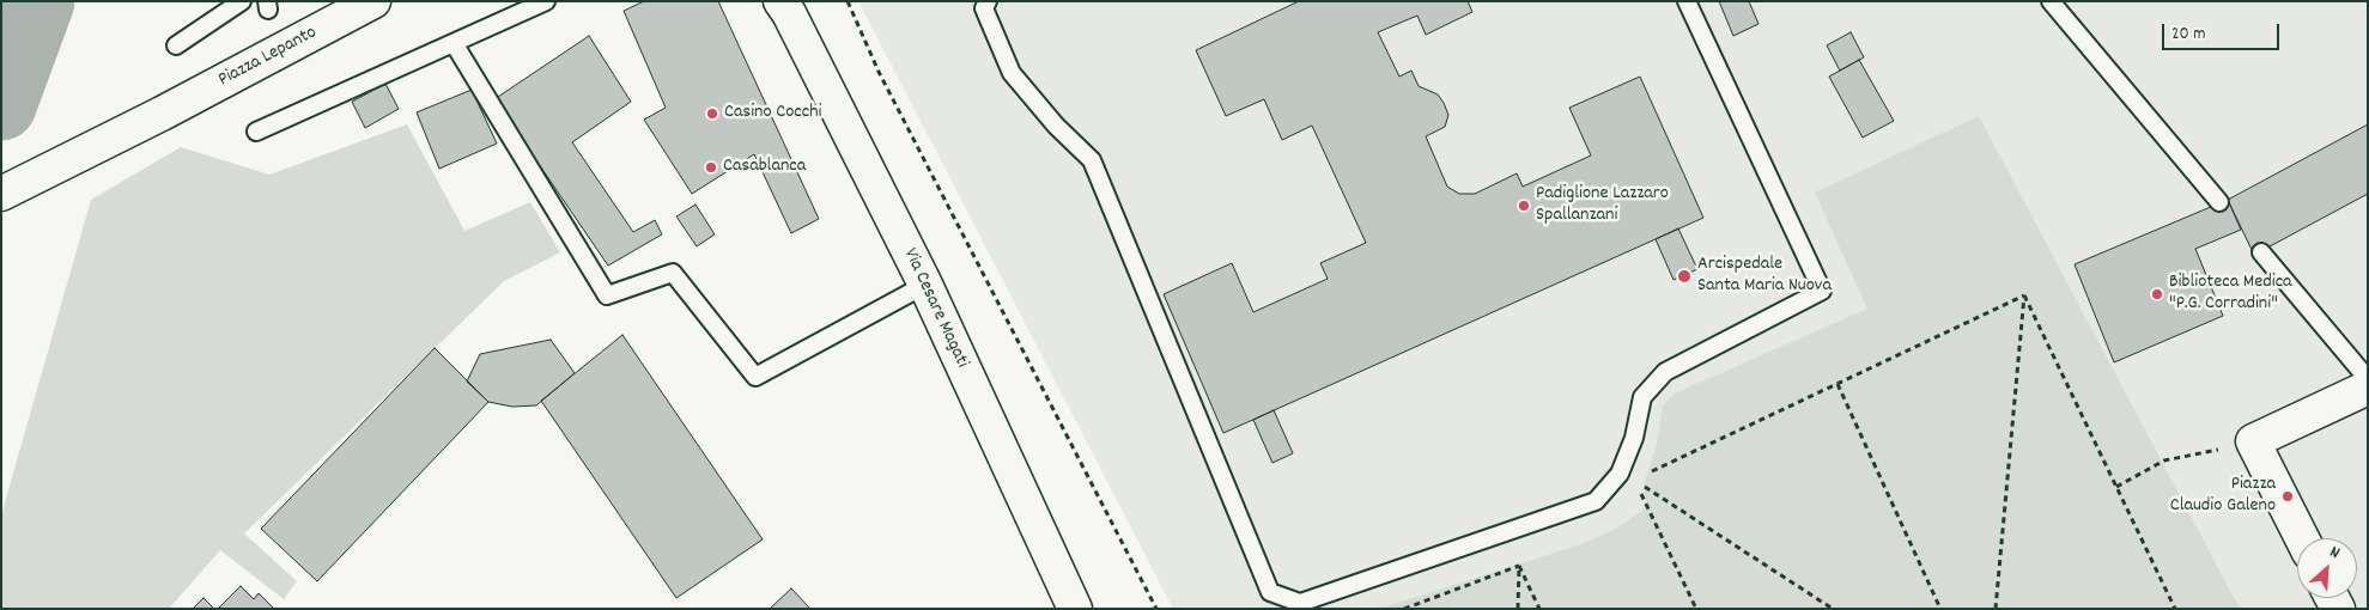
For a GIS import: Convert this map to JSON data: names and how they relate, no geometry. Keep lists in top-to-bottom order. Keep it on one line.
{"streets":{"street":["Piazza Lepanto","Via Cesare Magati"]},"places":["Casino Cocchi","Casablanca","Padiglione Lazzaro Spallanzani","Arcispedale Santa Maria Nuova","Biblioteca Medica \"P.G. Corradini\"","Piazza Claudio Galeno"],"scale_bar":"20 m","north":"top right"}
